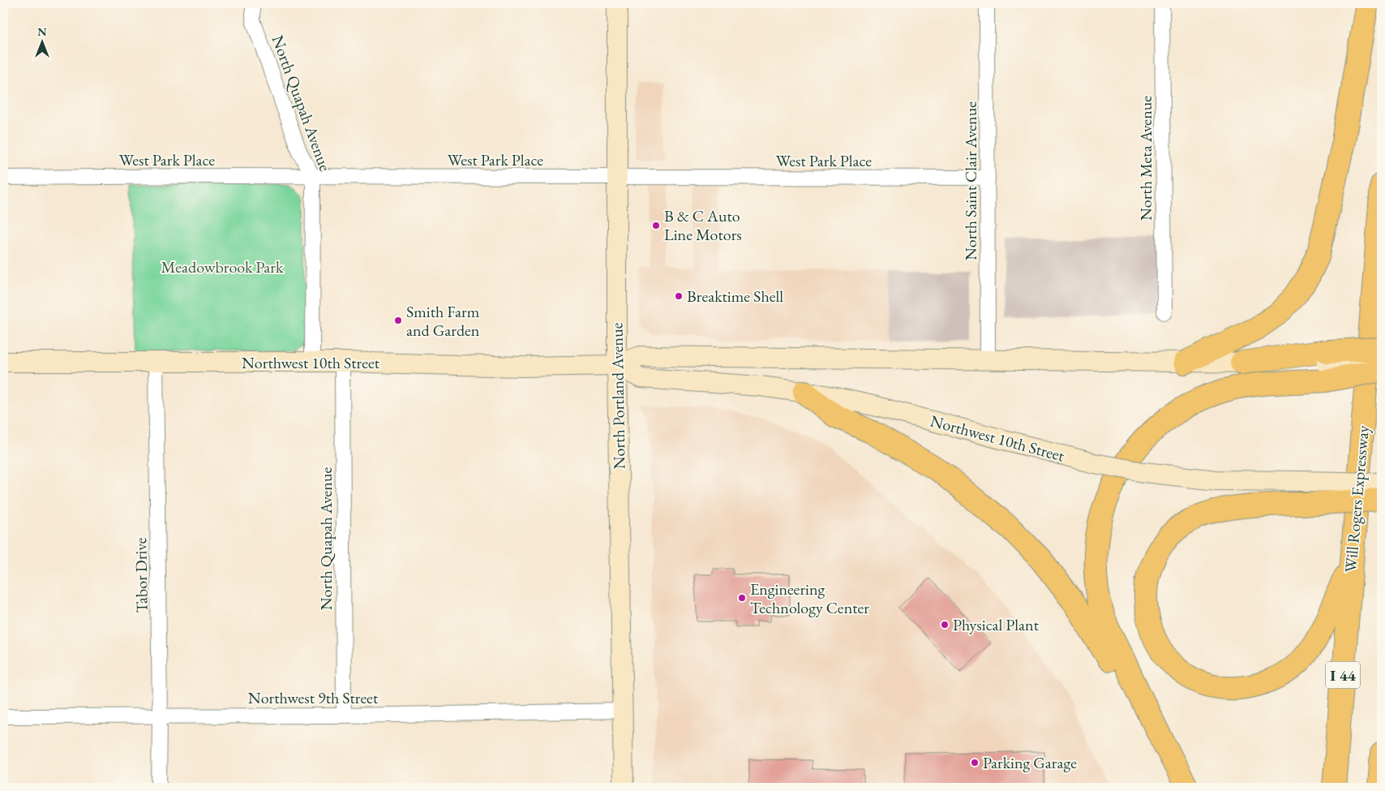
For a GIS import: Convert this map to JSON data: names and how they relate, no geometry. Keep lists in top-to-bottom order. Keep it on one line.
{"streets":{"highway":["Will Rogers Expressway","I 44"],"main road":["Northwest 10th Street","North Portland Avenue"],"street":["North Quapah Avenue","North Meta Avenue","West Park Place","North Saint Clair Avenue","Tabor Drive","Northwest 9th Street"]},"crossings":[["North Quapah Avenue","West Park Place"],["North Quapah Avenue","Northwest 10th Street"],["North Quapah Avenue","Northwest 9th Street"],["West Park Place","North Saint Clair Avenue"],["West Park Place","North Portland Avenue"],["North Saint Clair Avenue","Northwest 10th Street"],["Northwest 10th Street","North Portland Avenue"],["Northwest 10th Street","Tabor Drive"],["North Portland Avenue","Northwest 9th Street"],["Tabor Drive","Northwest 9th Street"]],"parks":["Meadowbrook Park"],"places":["B & C Auto Line Motors","Breaktime Shell","Smith Farm and Garden","Engineering Technology Center","Physical Plant","Parking Garage"],"north":"top"}
